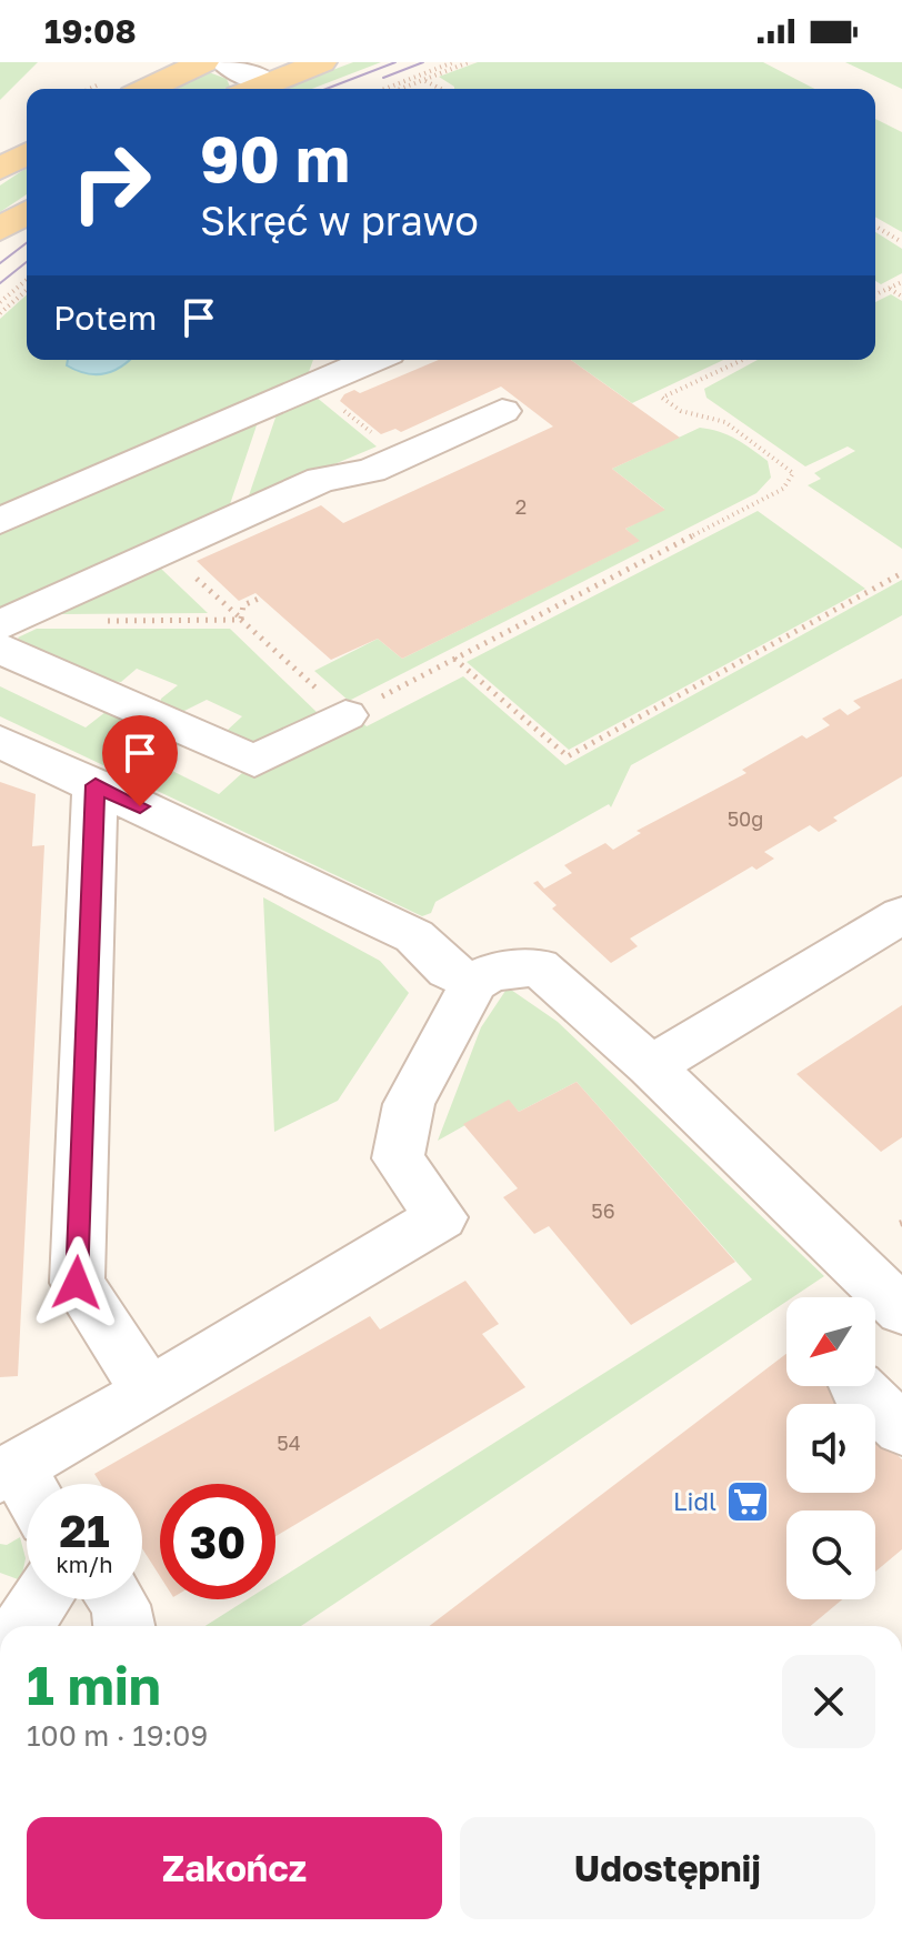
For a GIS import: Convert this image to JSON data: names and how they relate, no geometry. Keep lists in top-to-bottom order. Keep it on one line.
{"places":{"supermarket":["Lidl"]},"house_numbers":["2","50g","56","54"],"north":"bottom left","page":{"status":"19:08","turn":["90 m","Skręć w prawo"],"then":"Potem","speed":"21 km/h","limit":"30","heading":["1 min","100 m · 19:09"],"buttons":["Zakończ","Udostępnij"]}}
